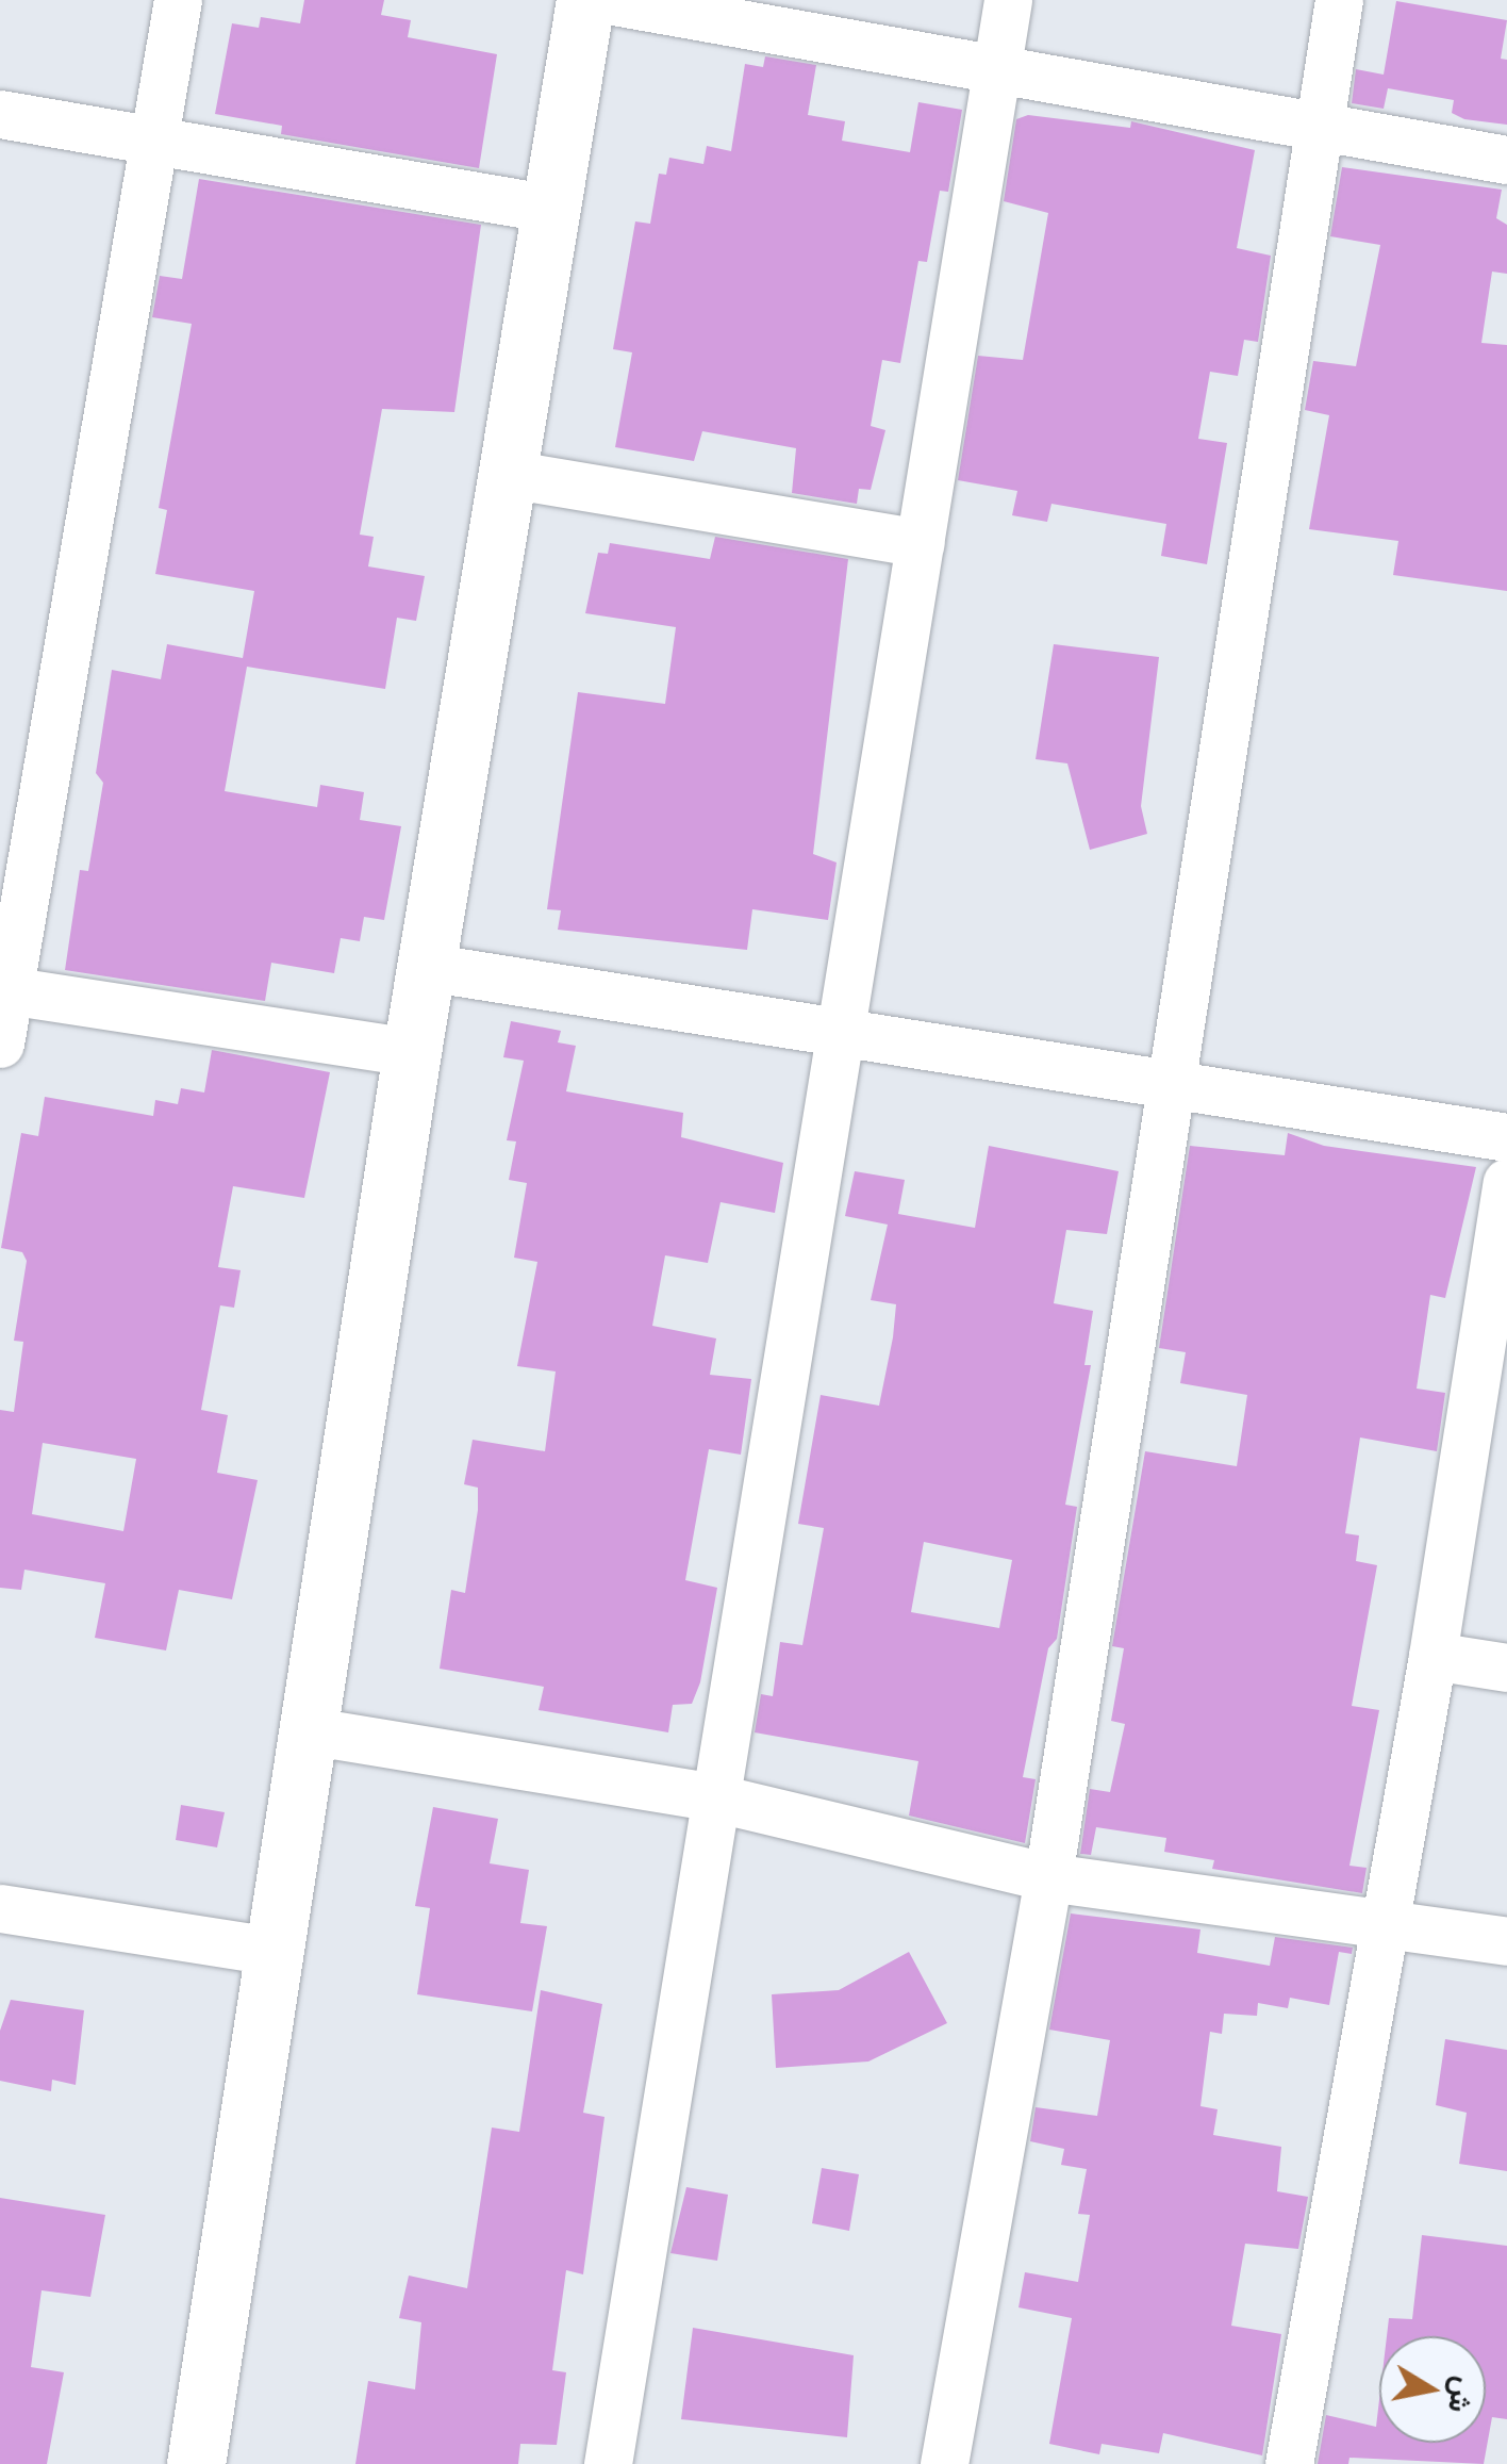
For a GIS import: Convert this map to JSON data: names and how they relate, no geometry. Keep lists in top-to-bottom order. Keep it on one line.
{"north":"right"}
